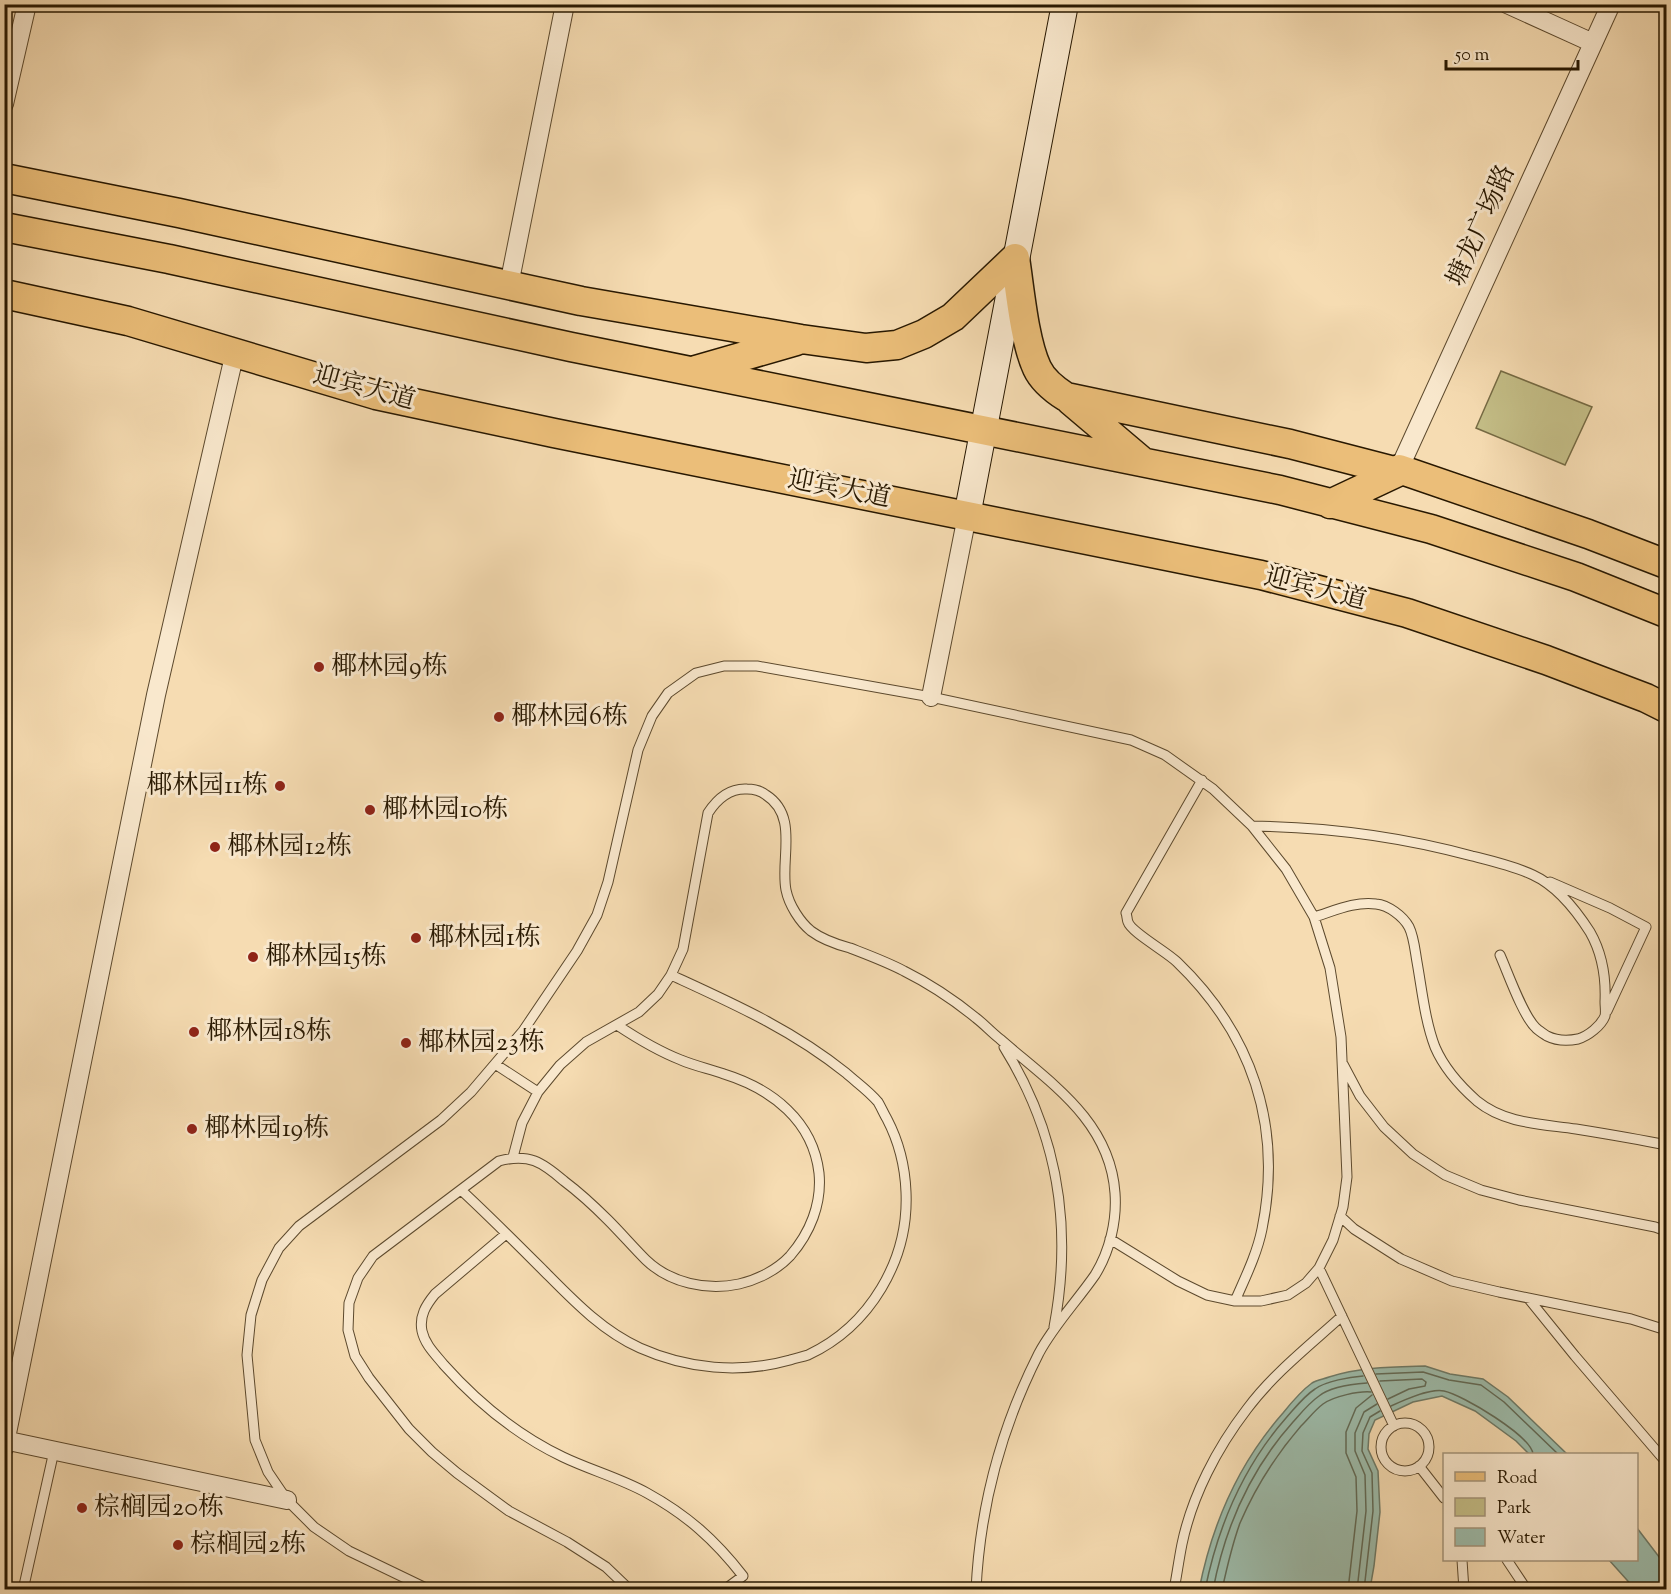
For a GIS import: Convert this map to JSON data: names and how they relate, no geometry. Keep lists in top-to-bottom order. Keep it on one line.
{"streets":{"main road":["迎宾大道"],"street":["塘龙广场路"]},"places":["椰林园9栋","椰林园6栋","椰林园11栋","椰林园10栋","椰林园12栋","椰林园1栋","椰林园15栋","椰林园18栋","椰林园23栋","椰林园19栋","棕榈园20栋","棕榈园2栋"],"legend":["Road","Park","Water"],"scale_bar":"50 m"}
